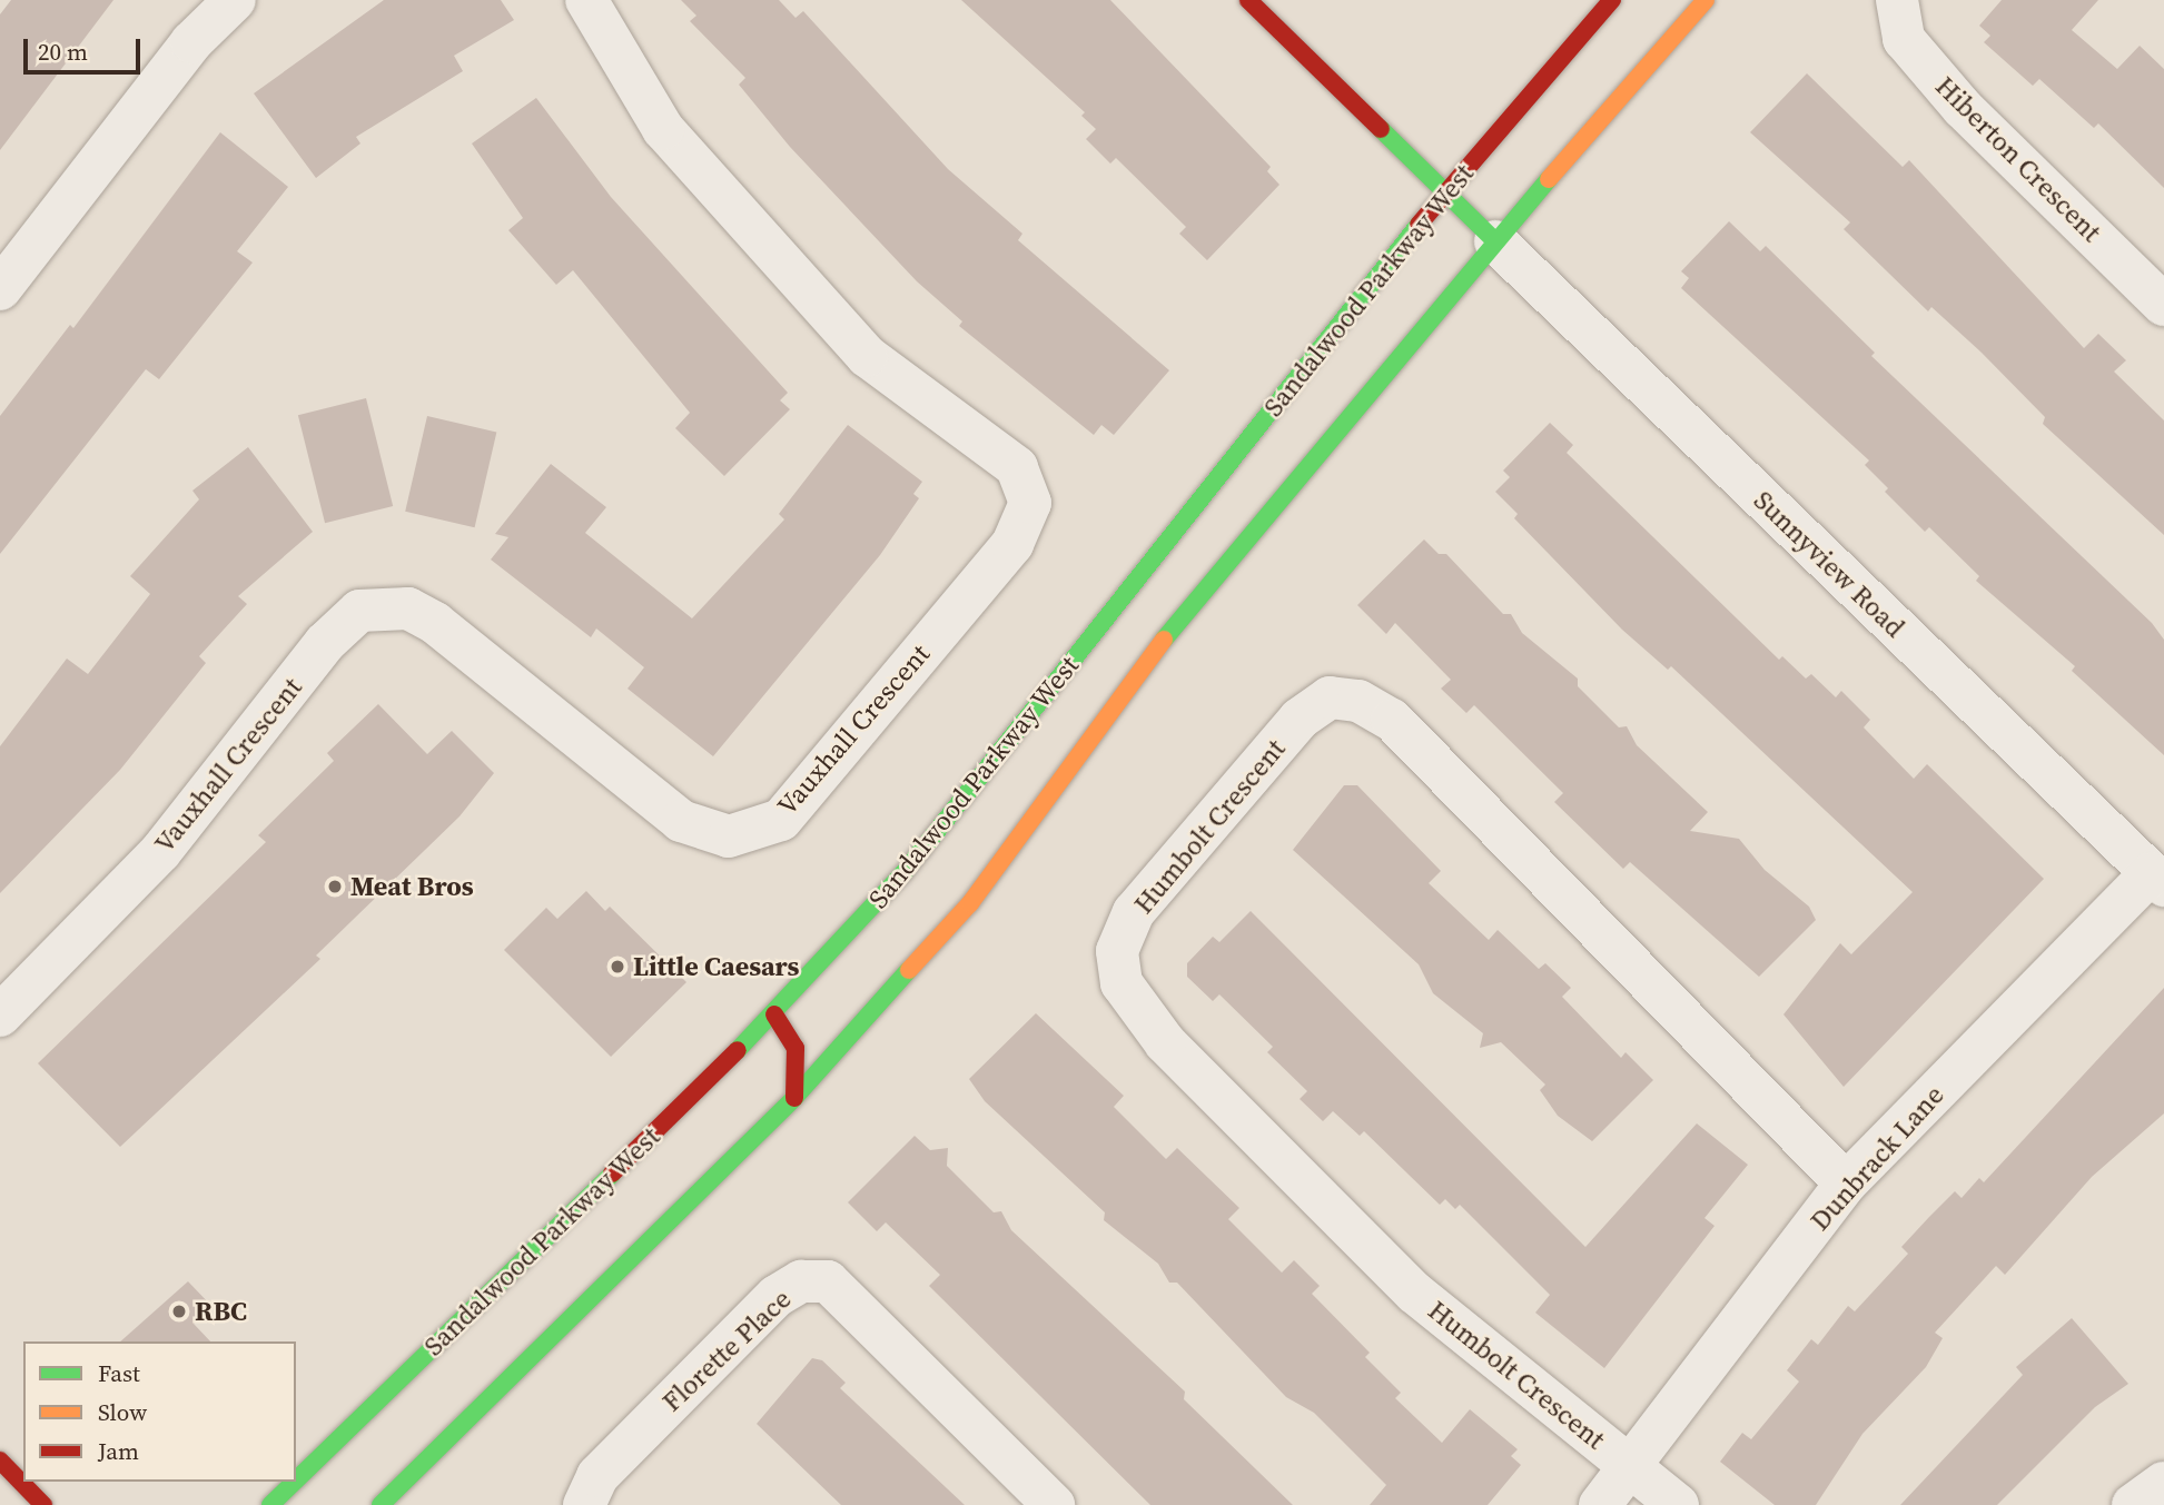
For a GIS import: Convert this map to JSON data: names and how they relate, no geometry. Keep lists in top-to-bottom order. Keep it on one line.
{"streets":{"main road":["Sandalwood Parkway West"],"street":["Hiberton Crescent","Sunnyview Road","Vauxhall Crescent","Humbolt Crescent","Dunbrack Lane","Florette Place"]},"crossings":[["Sunnyview Road","Dunbrack Lane"],["Humbolt Crescent","Dunbrack Lane"]],"places":["Meat Bros","Little Caesars","RBC"],"legend":["Fast","Slow","Jam"],"scale_bar":"20 m"}
